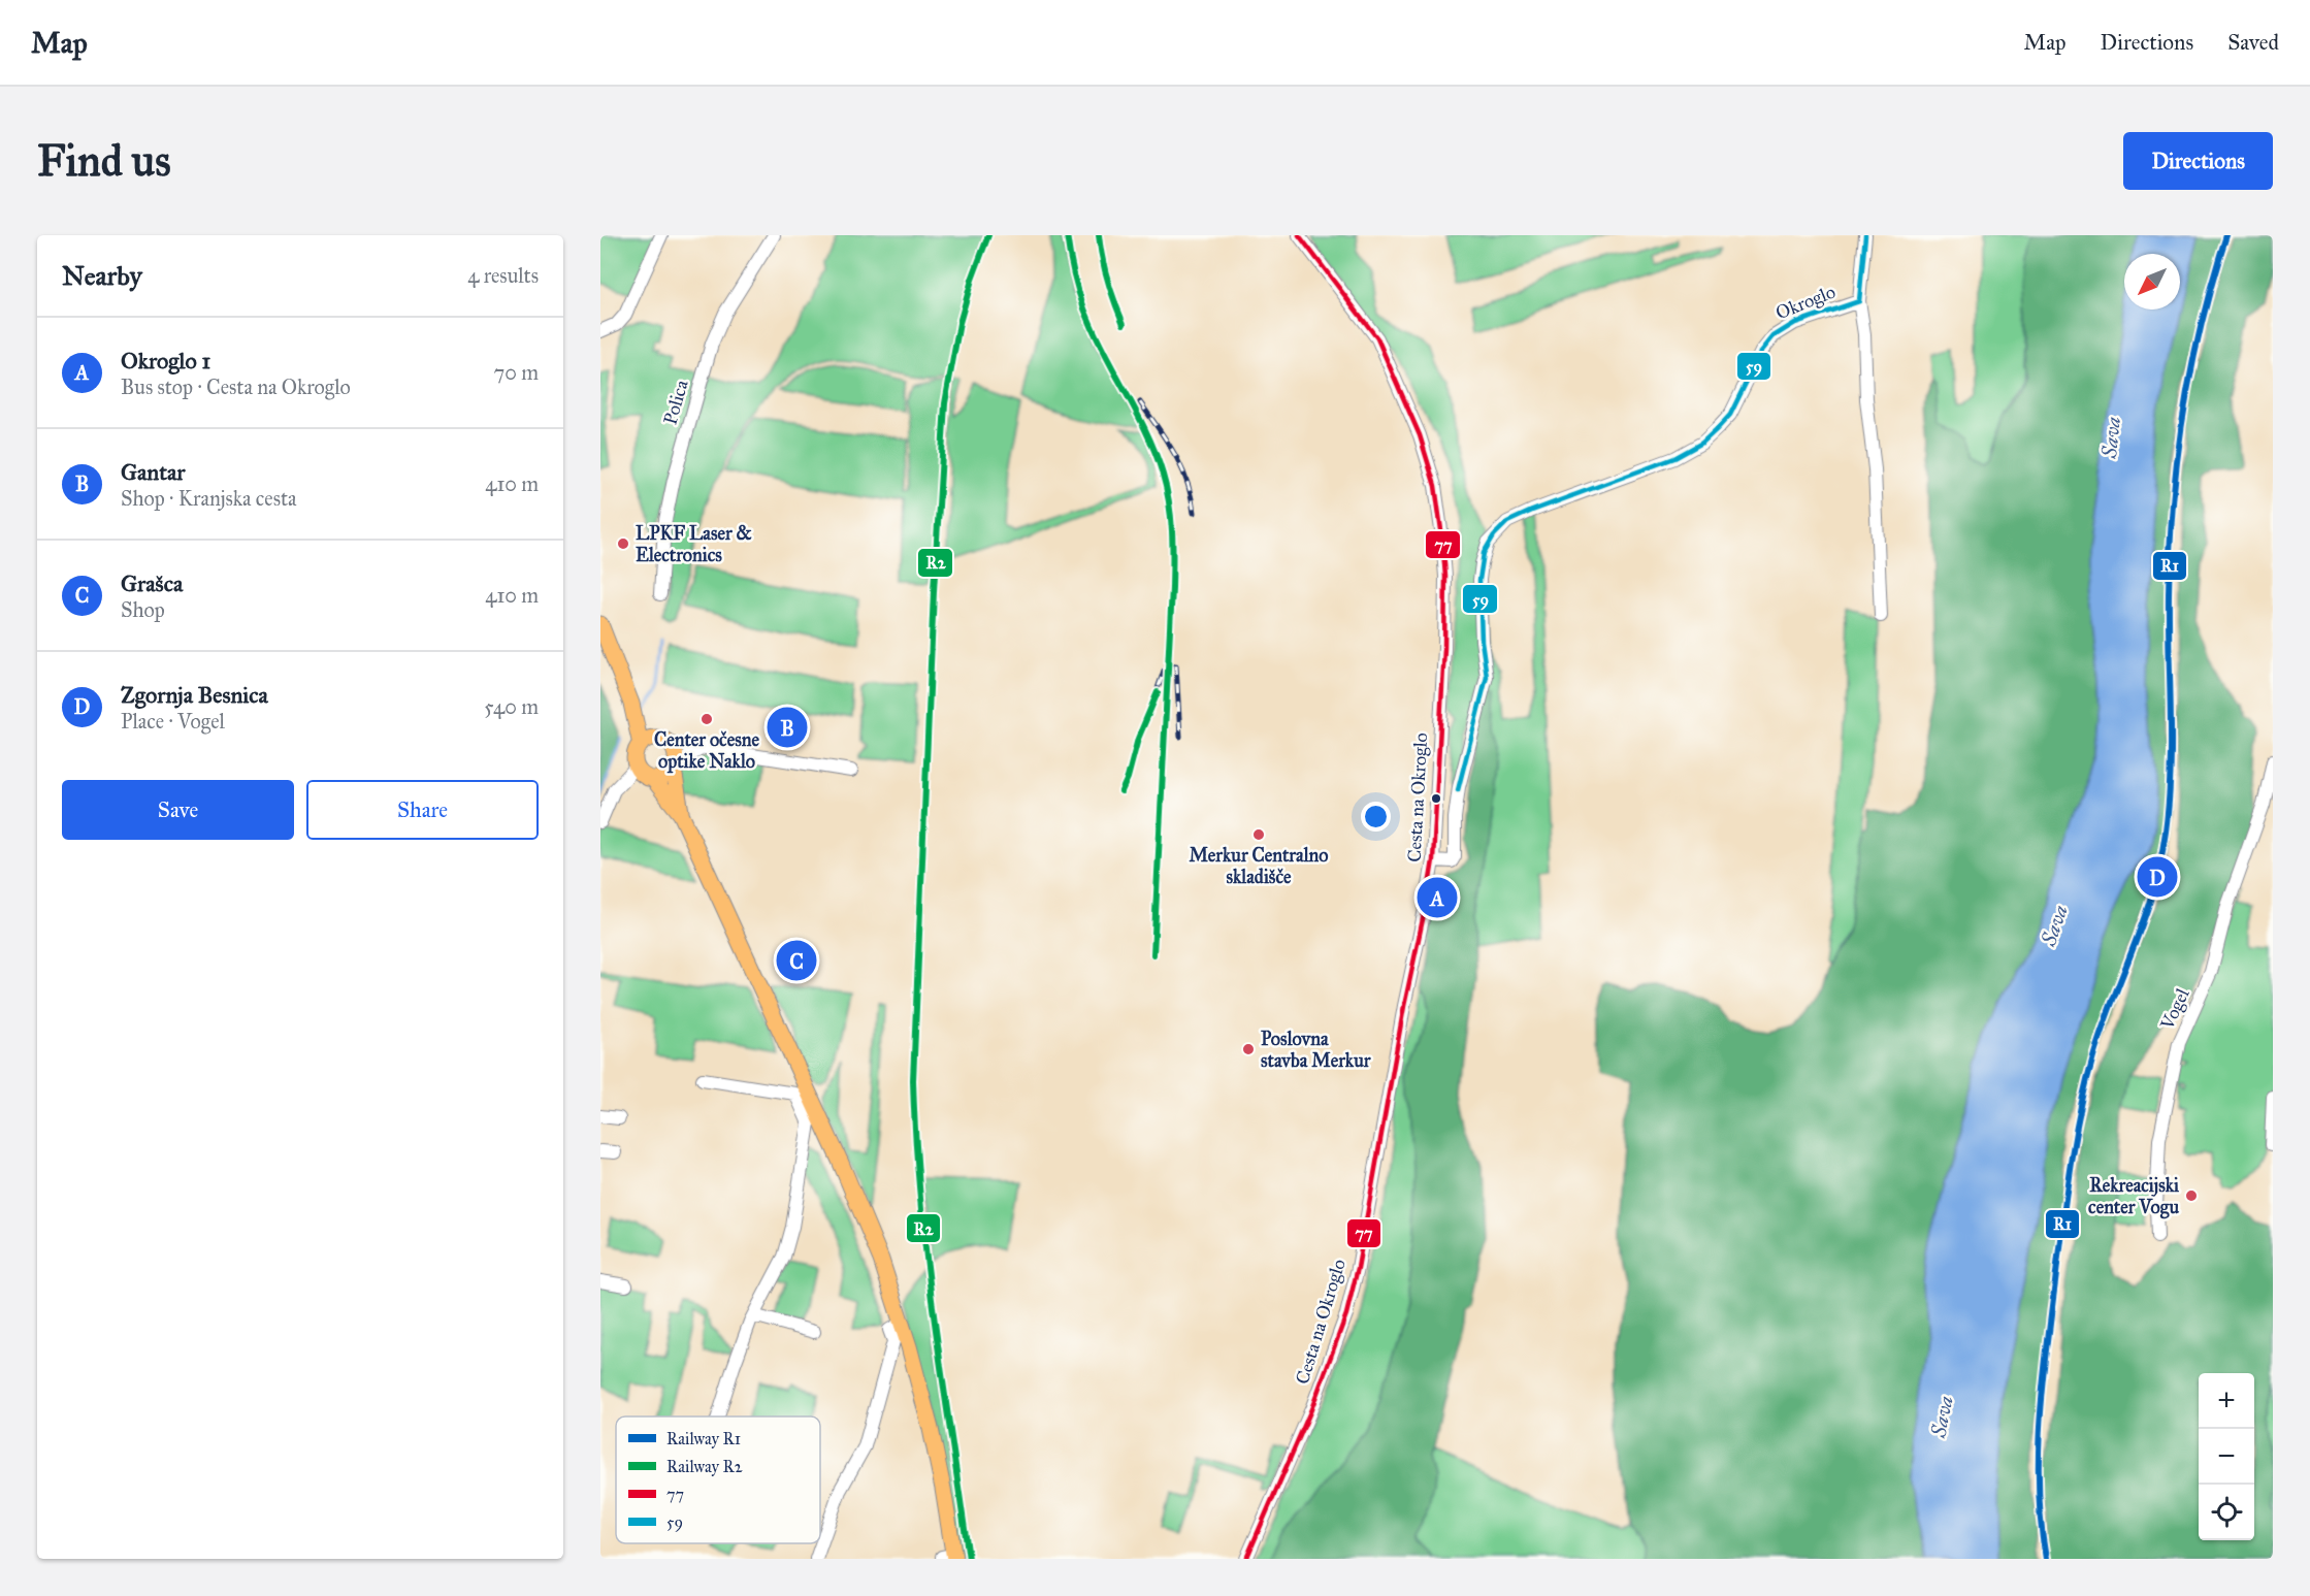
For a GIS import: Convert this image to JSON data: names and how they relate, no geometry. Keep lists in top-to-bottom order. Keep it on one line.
{"streets":{"street":["Okroglo","Polica","Cesta na Okroglo","Vogel"]},"crossings":[["Okroglo","Cesta na Okroglo"]],"water":["Sava"],"places":["LPKF Laser & Electronics","Center očesne optike Naklo","Merkur Centralno skladišče","Poslovna stavba Merkur","Rekreacijski center Vogu"],"lines":["rail line R1","rail line R2","transit line 77","transit line 59"],"legend":["Railway R1","Railway R2","77","59"],"north":"bottom left","page":{"header":"Map","nav":["Map","Directions","Saved"],"buttons":["Directions",["Save","Share"]],"title":"Find us","heading":["Nearby","4 results"],"list":[{"mark":"A","name":"Okroglo 1","note":"Bus stop · Cesta na Okroglo","value":"70 m"},{"mark":"B","name":"Gantar","note":"Shop · Kranjska cesta","value":"410 m"},{"mark":"C","name":"Grašca","note":"Shop","value":"410 m"},{"mark":"D","name":"Zgornja Besnica","note":"Place · Vogel","value":"540 m"}],"pins":["B","D","A","C"],"map_buttons":["+","−"]}}
